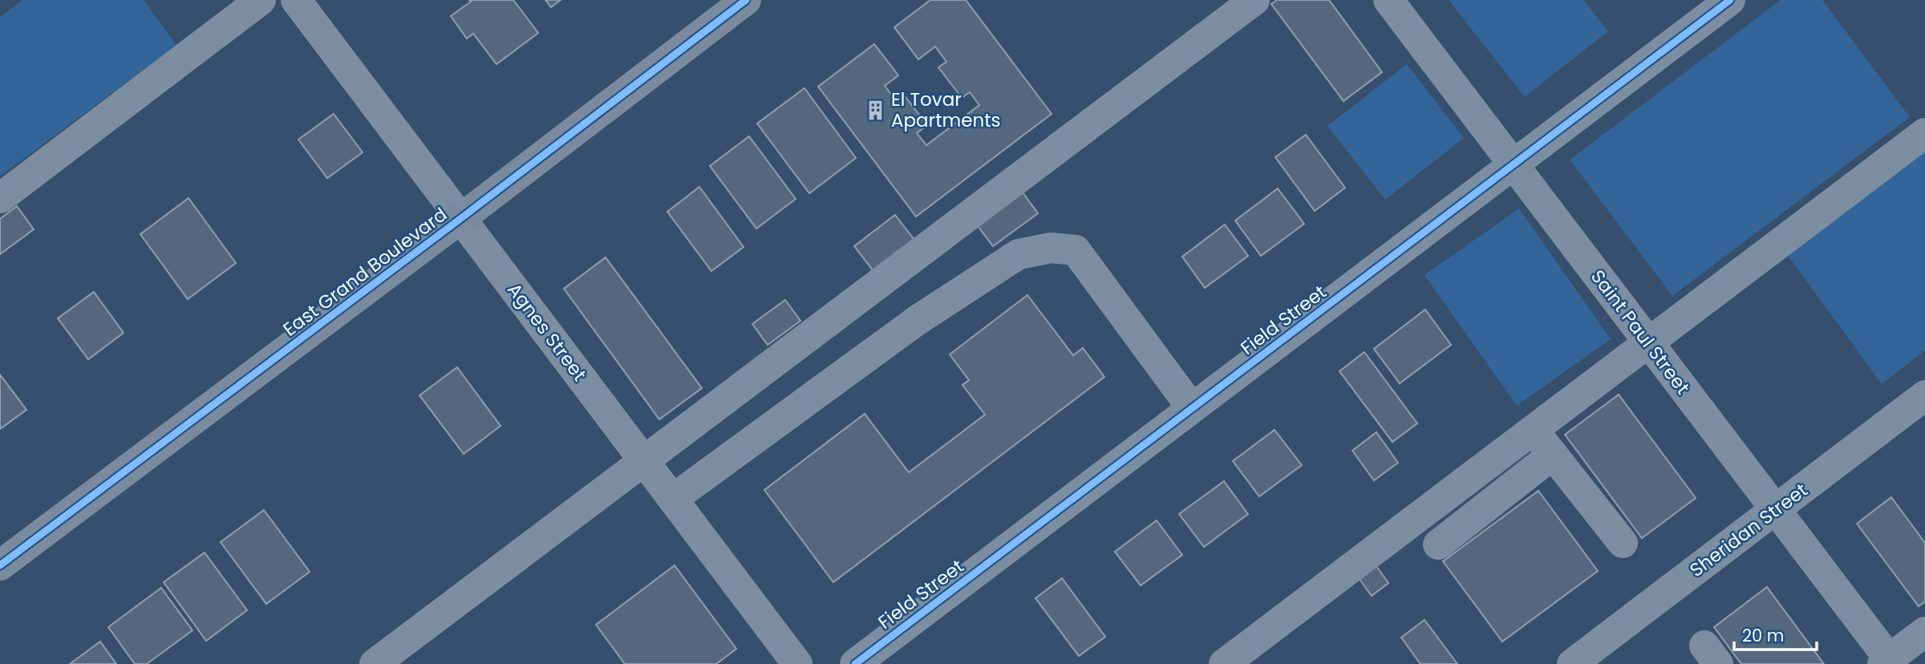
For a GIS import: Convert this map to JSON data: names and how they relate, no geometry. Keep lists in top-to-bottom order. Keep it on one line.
{"streets":{"main road":["East Grand Boulevard"],"street":["Field Street","Agnes Street","Saint Paul Street","Sheridan Street"]},"crossings":[["East Grand Boulevard","Agnes Street"],["Field Street","Saint Paul Street"],["Saint Paul Street","Sheridan Street"]],"places":{"building":["El Tovar Apartments"]},"scale_bar":"20 m"}
